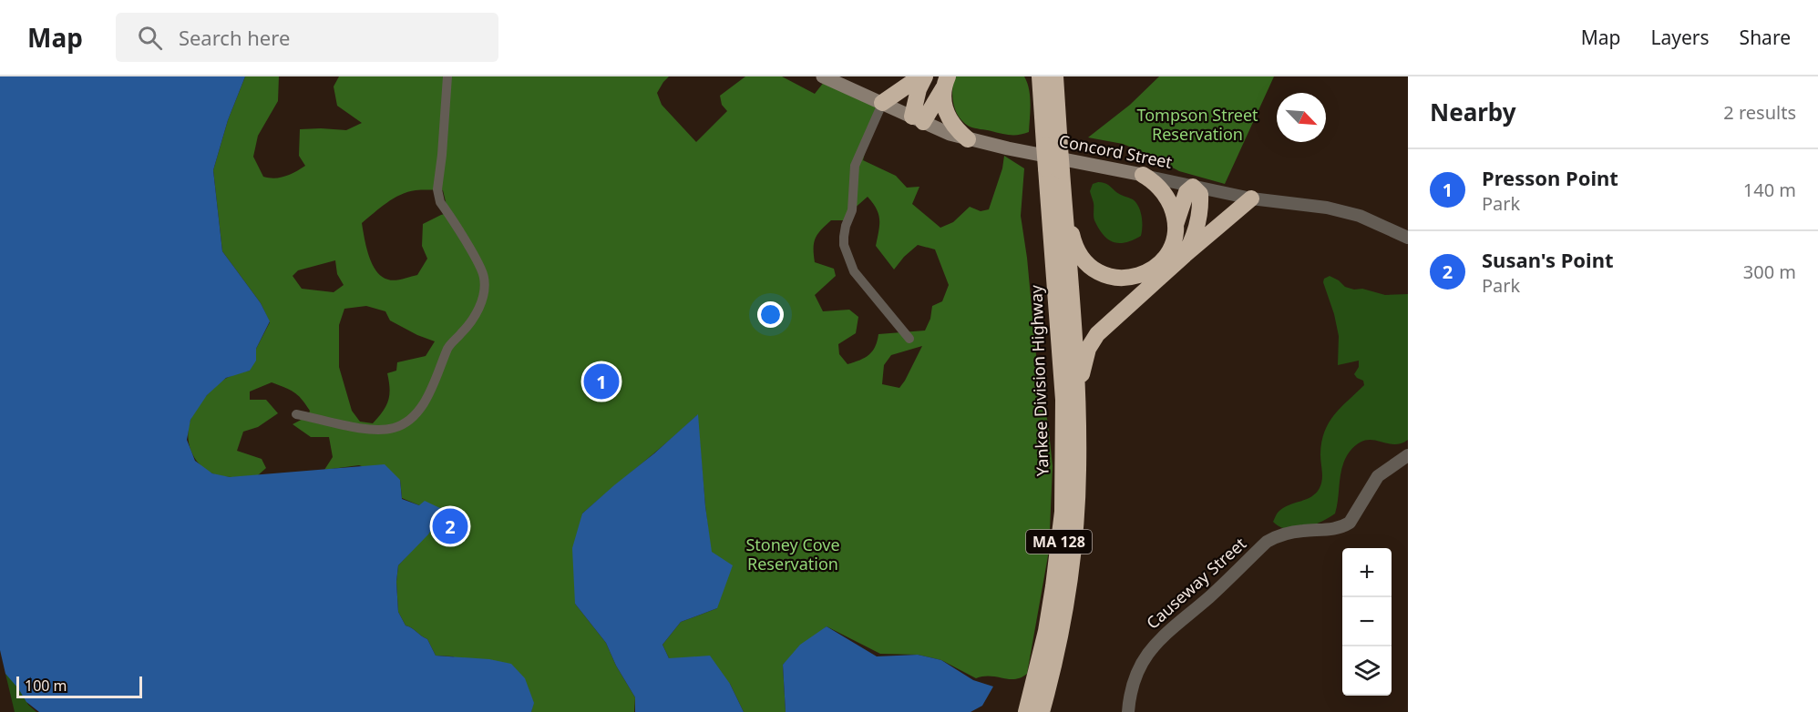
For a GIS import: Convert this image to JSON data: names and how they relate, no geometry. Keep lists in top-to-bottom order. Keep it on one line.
{"streets":{"highway":["Yankee Division Highway","MA 128"],"main road":["Concord Street"],"street":["Causeway Street"]},"parks":["Tompson Street Reservation","Stoney Cove Reservation"],"scale_bar":"100 m","north":"bottom right","page":{"header":"Map","search":"Search here","nav":["Map","Layers","Share"],"heading":["Nearby","2 results"],"list":[{"mark":"1","name":"Presson Point","note":"Park","value":"140 m"},{"mark":"2","name":"Susan's Point","note":"Park","value":"300 m"}],"pins":["1","2"],"map_buttons":["+","−"],"scale":"100 m"}}
